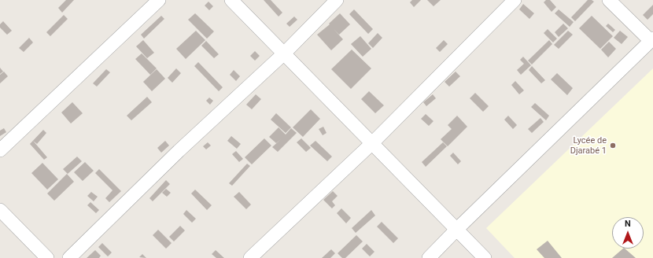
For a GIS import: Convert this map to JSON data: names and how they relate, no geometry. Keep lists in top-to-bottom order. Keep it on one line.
{"places":["Lycée de Djarabé 1"],"north":"top"}
